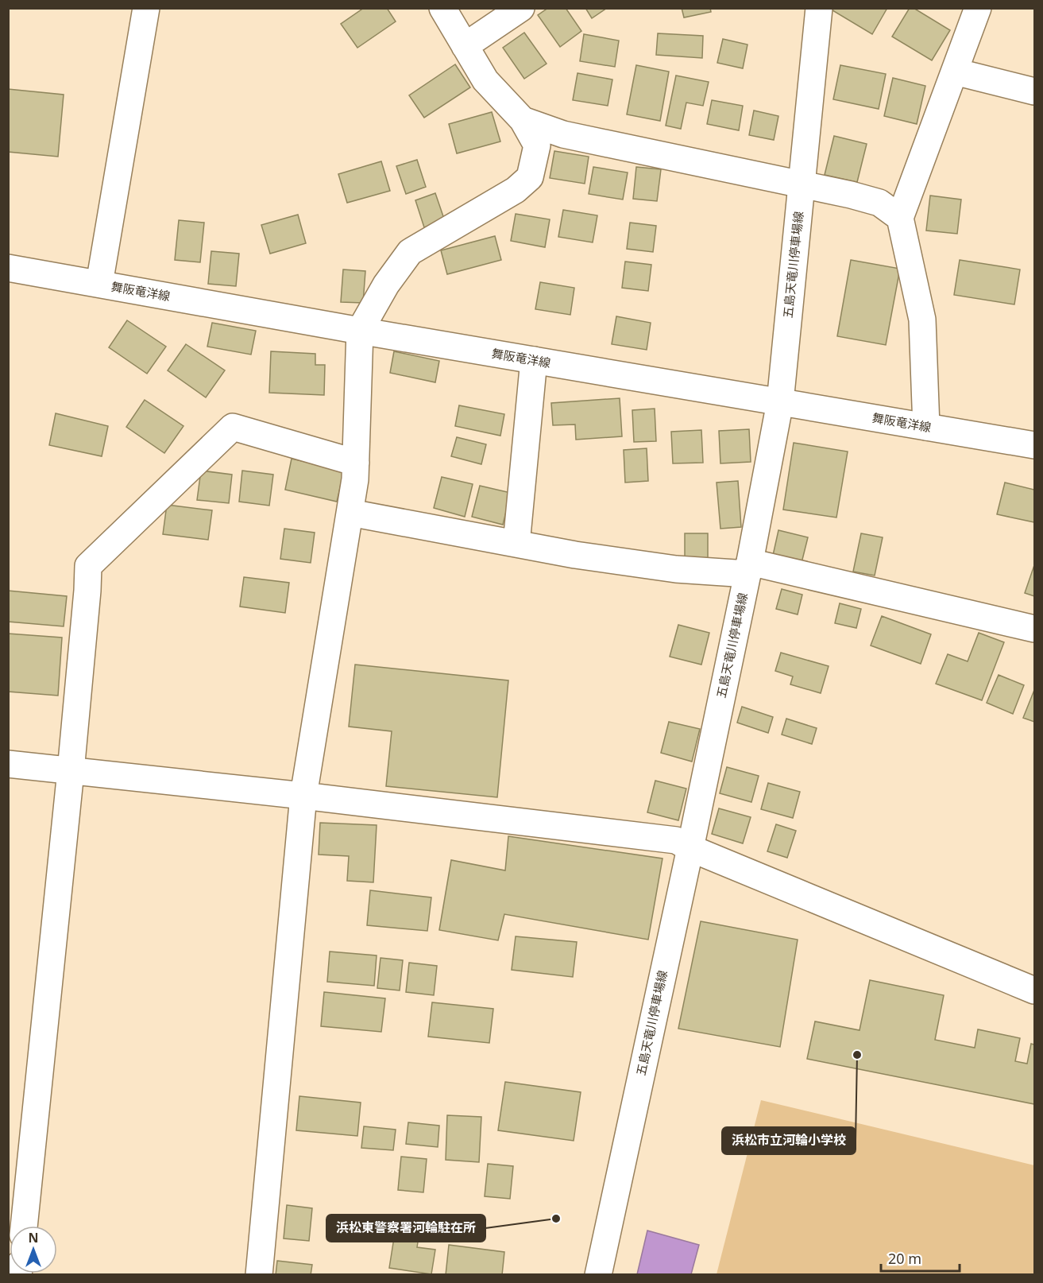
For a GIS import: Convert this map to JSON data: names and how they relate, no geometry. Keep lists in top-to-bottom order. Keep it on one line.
{"streets":{"street":["五島天竜川停車場線","舞阪竜洋線"]},"crossings":[["五島天竜川停車場線","舞阪竜洋線"]],"places":["浜松市立河輪小学校","浜松東警察署河輪駐在所"],"scale_bar":"20 m","north":"top"}
